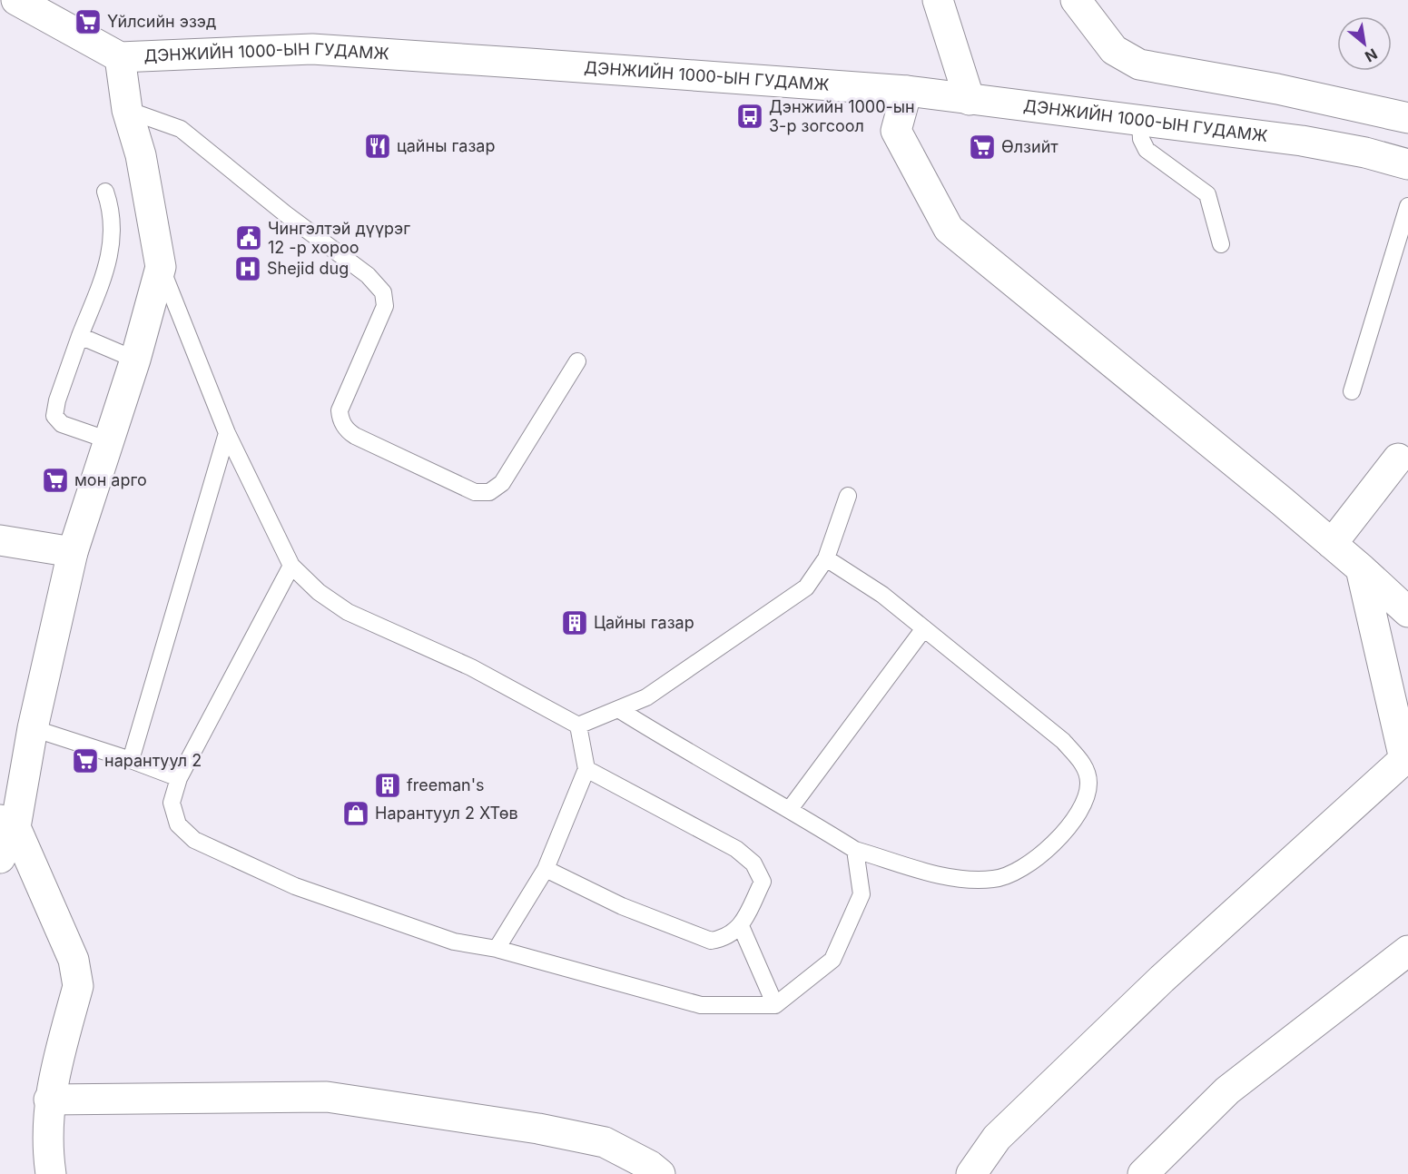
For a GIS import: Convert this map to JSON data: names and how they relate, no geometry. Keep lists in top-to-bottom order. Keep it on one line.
{"streets":{"street":["ДЭНЖИЙН 1000-ЫН ГУДАМЖ"]},"places":{"supermarket":["Үйлсийн эзэд","Өлзийт","мон арго","нарантуул 2"],"bus stop":["Дэнжийн 1000-ын 3-р зогсоол"],"restaurant":["цайны газар"],"public building":["Чингэлтэй дүүрэг 12 -р хороо"],"hospital":["Shejid dug"],"building":["Цайны газар","freeman's"],"shop":["Нарантуул 2 ХТөв"]},"north":"bottom right"}
